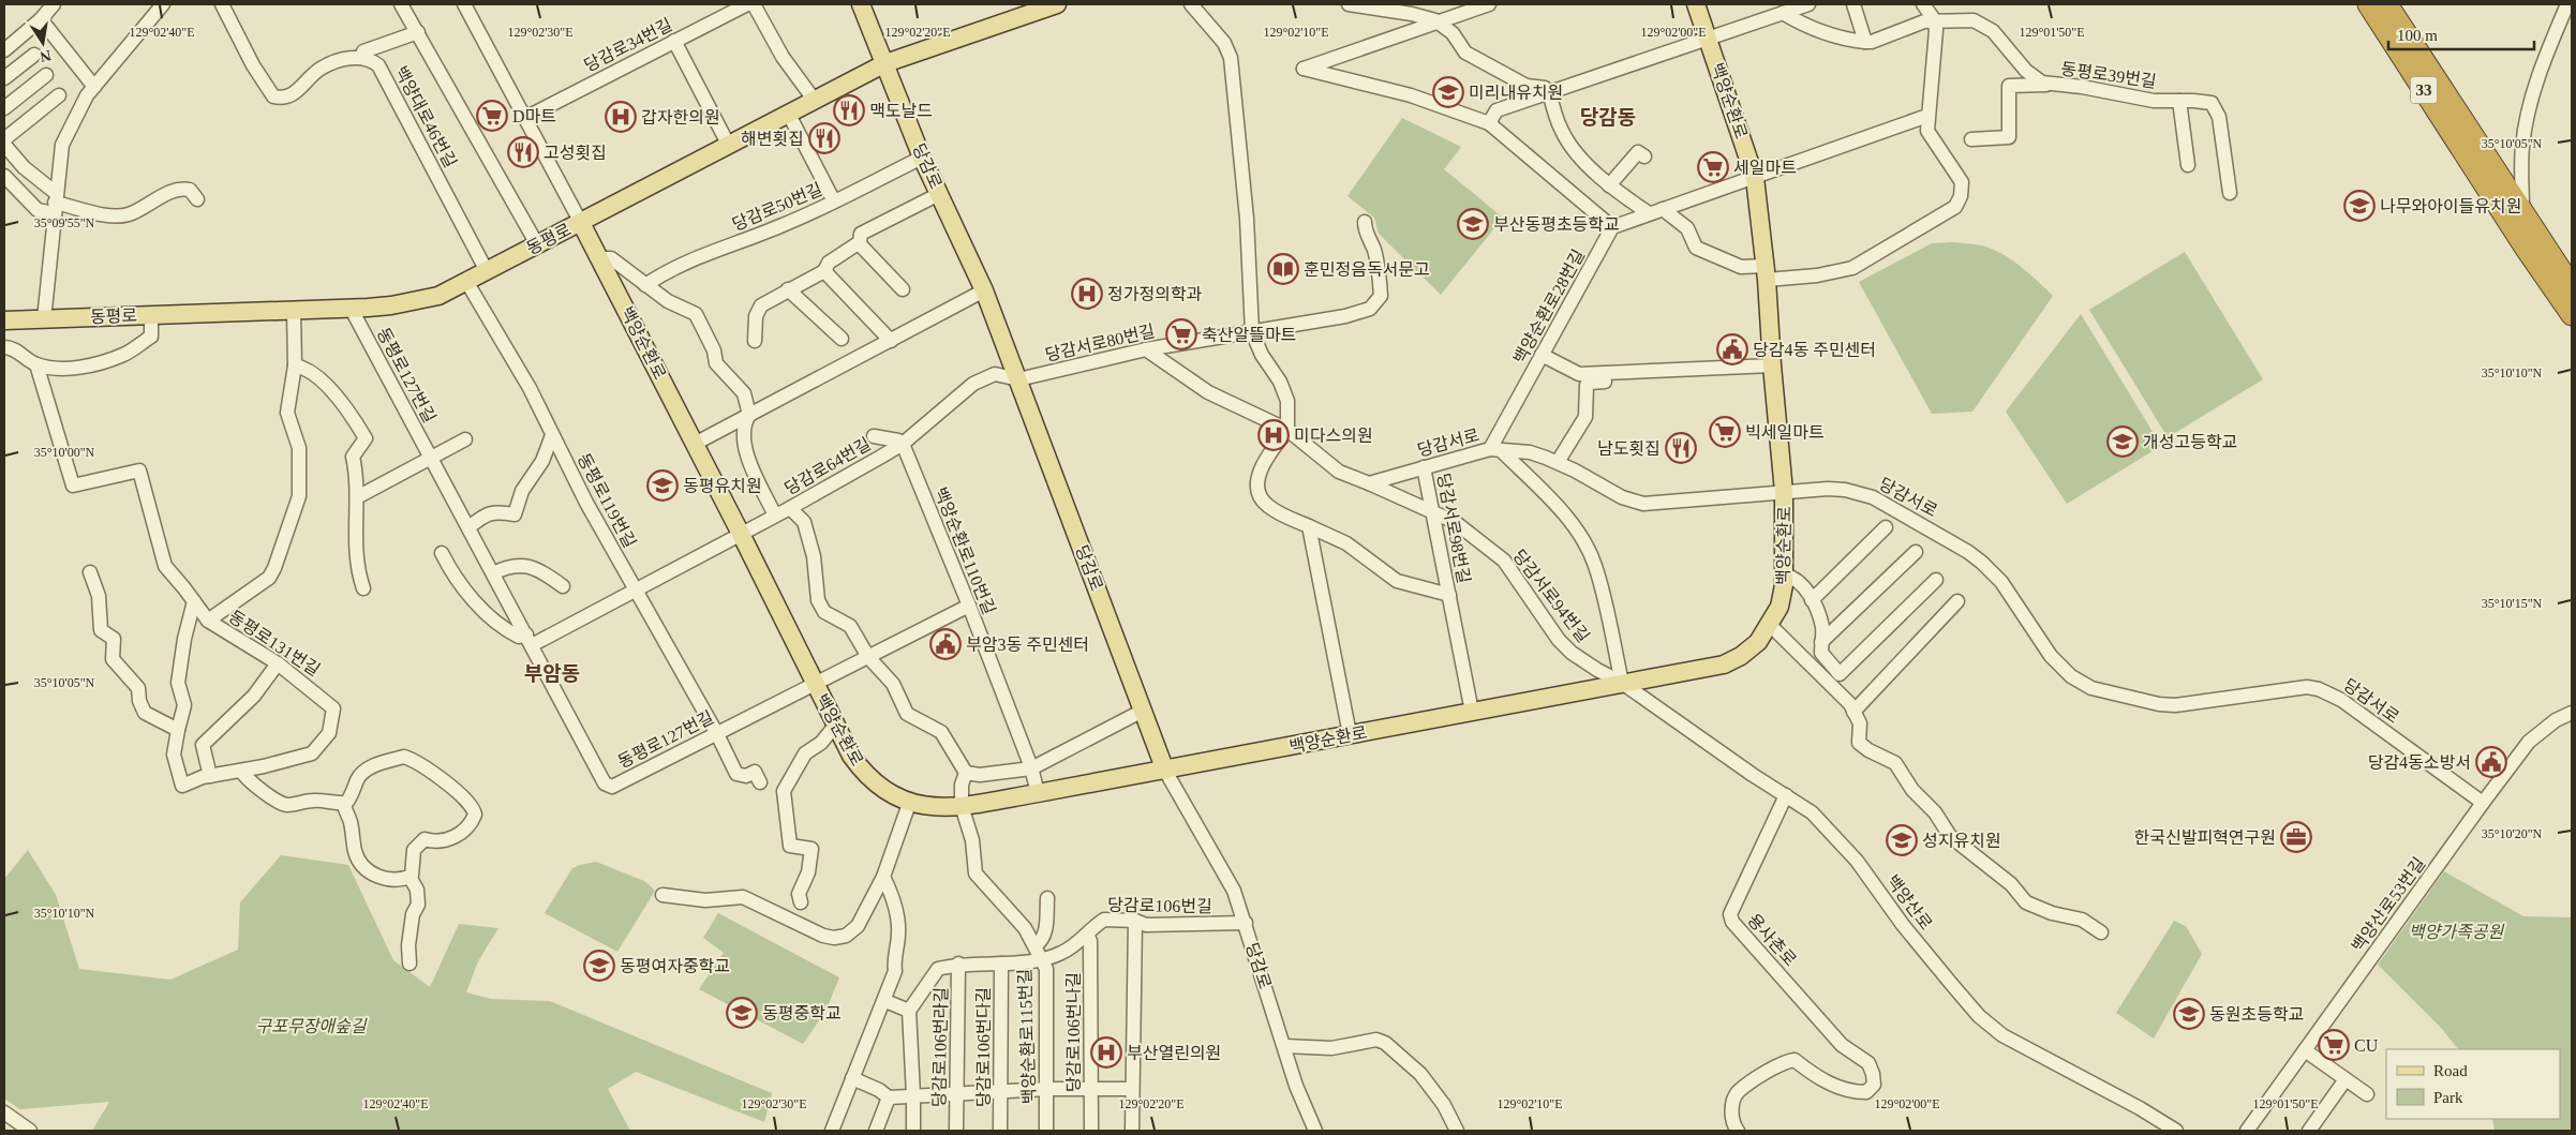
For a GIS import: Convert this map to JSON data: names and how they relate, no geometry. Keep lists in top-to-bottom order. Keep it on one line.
{"streets":{"highway":["33"],"main road":["백양순환로","당감로","동평로"],"street":["당감로34번길","동평로39번길","백양대로46번길","당감로50번길","백양순환로28번길","당감서로80번길","동평로127번길","당감서로","당감로64번길","동평로119번길","당감서로98번길","백양순환로110번길","당감서로94번길","동평로131번길","백양산로","백양산로53번길","당감로106번길","용사촌로","당감로106번나길","백양순환로115번길","당감로106번라길","당감로106번다길"]},"crossings":[["백양순환로","당감로"],["백양순환로","동평로"],["백양순환로","동평로127번길"],["백양순환로","당감서로"],["백양순환로","당감로64번길"],["백양순환로","당감서로98번길"],["백양순환로","백양순환로110번길"],["백양순환로","당감서로94번길"],["백양순환로","백양산로"],["백양순환로","백양순환로115번길"],["백양대로46번길","동평로"],["당감로","당감로50번길"],["당감로","동평로"],["당감로","당감서로80번길"],["당감로","당감로64번길"],["당감로","당감로106번길"],["동평로","동평로127번길"],["동평로","동평로119번길"],["백양순환로28번길","당감서로"],["당감서로80번길","당감로64번길"],["동평로127번길","당감로64번길"],["동평로127번길","동평로119번길"],["동평로127번길","백양순환로110번길"],["당감서로","당감서로98번길"],["당감서로","당감서로94번길"],["당감서로","백양산로53번길"],["당감로64번길","동평로119번길"],["당감로64번길","백양순환로110번길"],["당감서로98번길","당감서로94번길"],["당감서로94번길","백양산로"],["백양산로","용사촌로"],["당감로106번길","당감로106번나길"],["당감로106번길","백양순환로115번길"],["당감로106번길","당감로106번라길"],["당감로106번길","당감로106번다길"]],"districts":["당감동","부암동"],"parks":["백양가족공원","구포무장애숲길"],"places":{"school or university":["미리내유치원","나무와아이들유치원","부산동평초등학교","개성고등학교","동평유치원","성지유치원","동평여자중학교","동평중학교","동원초등학교"],"restaurant":["맥도날드","해변횟집","고성횟집","남도횟집"],"supermarket":["D마트","세일마트","축산알뜰마트","빅세일마트","CU"],"hospital":["갑자한의원","정가정의학과","미다스의원","부산열린의원"],"library":["훈민정음독서문고"],"public building":["당감4동 주민센터","부암3동 주민센터","당감4동소방서"],"office":["한국신발피혁연구원"]},"legend":["Road","Park"],"scale_bar":"100 m","north":"bottom","coordinates":["129°02'40\"E","129°02'30\"E","129°02'20\"E","129°02'10\"E","129°02'00\"E","129°01'50\"E","35°10'05\"N","35°09'55\"N","35°10'10\"N","35°10'00\"N","35°10'15\"N","35°10'20\"N"]}
